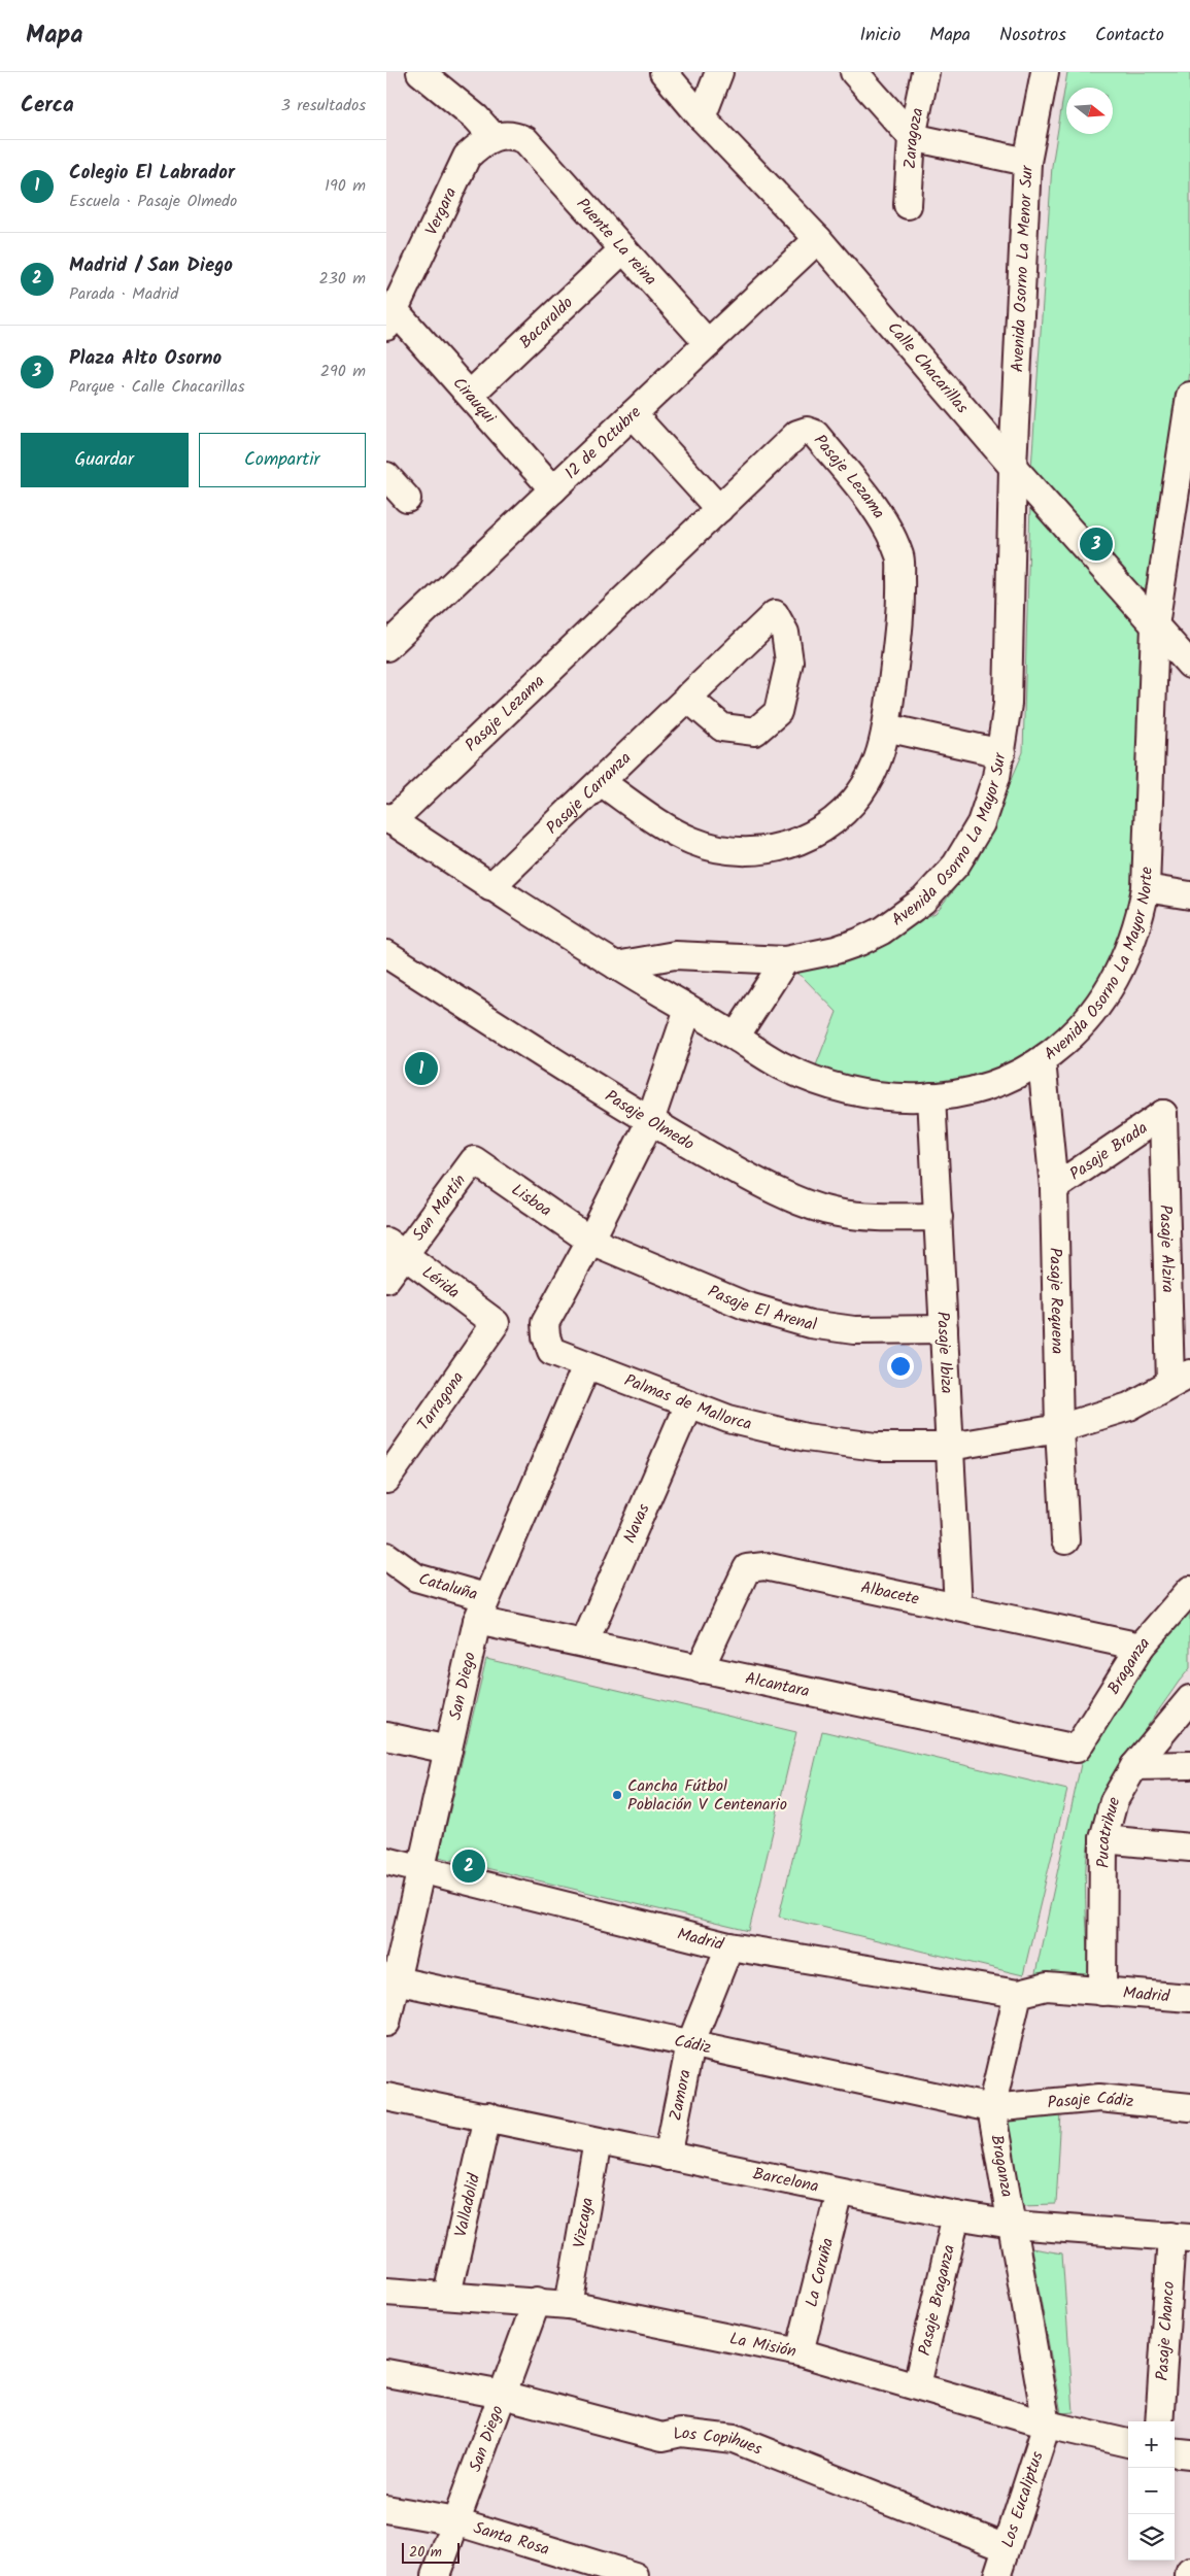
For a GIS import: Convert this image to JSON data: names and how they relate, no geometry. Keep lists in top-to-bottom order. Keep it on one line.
{"streets":{"street":["Zaragoza","Vergara","Puente La reina","Avenida Osorno La Menor Sur","Bacaraldo","Calle Chacarillas","Cirauqui","12 de Octubre","Pasaje Lezama","Pasaje Carranza","Avenida Osorno La Mayor Sur","Avenida Osorno La Mayor Norte","Pasaje Olmedo","Pasaje Brada","Lisboa","San Martín","Pasaje Alzira","Lérida","Pasaje Requena","Pasaje El Arenal","Pasaje Ibiza","Tarragona","Palmas de Mallorca","Navas","Cataluña","Albacete","Braganza","Alcantara","San Diego","Pucatrihue","Madrid","Cádiz","Zamora","Pasaje Cádiz","Barcelona","Valladolid","Vizcaya","La Coruña","Pasaje Braganza","Pasaje Chanco","La Misión","Los Copihues","Los Eucaliptus","Santa Rosa"]},"crossings":[["Vergara","Puente La reina"],["Vergara","Cirauqui"],["Puente La reina","Bacaraldo"],["Puente La reina","12 de Octubre"],["Avenida Osorno La Menor Sur","Calle Chacarillas"],["Avenida Osorno La Menor Sur","Avenida Osorno La Mayor Sur"],["Bacaraldo","Cirauqui"],["Calle Chacarillas","12 de Octubre"],["Calle Chacarillas","Avenida Osorno La Mayor Sur"],["Calle Chacarillas","Avenida Osorno La Mayor Norte"],["Cirauqui","12 de Octubre"],["Pasaje Lezama","Pasaje Carranza"],["Pasaje Lezama","Avenida Osorno La Mayor Norte"],["Pasaje Carranza","Avenida Osorno La Mayor Norte"],["Avenida Osorno La Mayor Sur","Avenida Osorno La Mayor Norte"],["Avenida Osorno La Mayor Norte","Pasaje Requena"],["Avenida Osorno La Mayor Norte","Pasaje Ibiza"],["Avenida Osorno La Mayor Norte","Palmas de Mallorca"],["Pasaje Olmedo","Pasaje Ibiza"],["Pasaje Olmedo","Palmas de Mallorca"],["Pasaje Brada","Pasaje Alzira"],["Pasaje Brada","Pasaje Requena"],["Lisboa","San Martín"],["Lisboa","Pasaje El Arenal"],["Lisboa","Palmas de Mallorca"],["San Martín","Lérida"],["Pasaje Alzira","Palmas de Mallorca"],["Lérida","Tarragona"],["Pasaje Requena","Palmas de Mallorca"],["Pasaje El Arenal","Pasaje Ibiza"],["Pasaje El Arenal","Palmas de Mallorca"],["Pasaje Ibiza","Palmas de Mallorca"],["Pasaje Ibiza","Albacete"],["Palmas de Mallorca","Navas"],["Palmas de Mallorca","San Diego"],["Navas","Alcantara"],["Cataluña","Alcantara"],["Cataluña","San Diego"],["Albacete","Braganza"],["Albacete","Alcantara"],["Braganza","Alcantara"],["Braganza","Madrid"],["Braganza","Cádiz"],["Braganza","Pasaje Cádiz"],["Braganza","Barcelona"],["Braganza","La Misión"],["Braganza","Los Eucaliptus"],["Alcantara","San Diego"],["San Diego","Madrid"],["San Diego","Cádiz"],["San Diego","La Misión"],["San Diego","Los Copihues"],["San Diego","Santa Rosa"],["Pucatrihue","Madrid"],["Madrid","Zamora"],["Cádiz","Zamora"],["Cádiz","Pasaje Cádiz"],["Zamora","Barcelona"],["Barcelona","Valladolid"],["Barcelona","Vizcaya"],["Barcelona","La Coruña"],["Barcelona","Pasaje Braganza"],["Barcelona","Pasaje Chanco"],["Valladolid","La Misión"],["Vizcaya","La Misión"],["La Coruña","La Misión"],["Pasaje Braganza","La Misión"],["La Misión","Los Eucaliptus"],["Los Copihues","Los Eucaliptus"]],"places":["Cancha Fútbol Población V Centenario"],"scale_bar":"20 m","north":"right","page":{"header":"Mapa","nav":["Inicio","Mapa","Nosotros","Contacto"],"heading":["Cerca","3 resultados"],"list":[{"mark":"1","name":"Colegio El Labrador","note":"Escuela · Pasaje Olmedo","value":"190 m"},{"mark":"2","name":"Madrid / San Diego","note":"Parada · Madrid","value":"230 m"},{"mark":"3","name":"Plaza Alto Osorno","note":"Parque · Calle Chacarillas","value":"290 m"}],"buttons":["Guardar","Compartir"],"pins":["3","1","2"],"map_buttons":["+","−"],"scale":"20 m"}}
